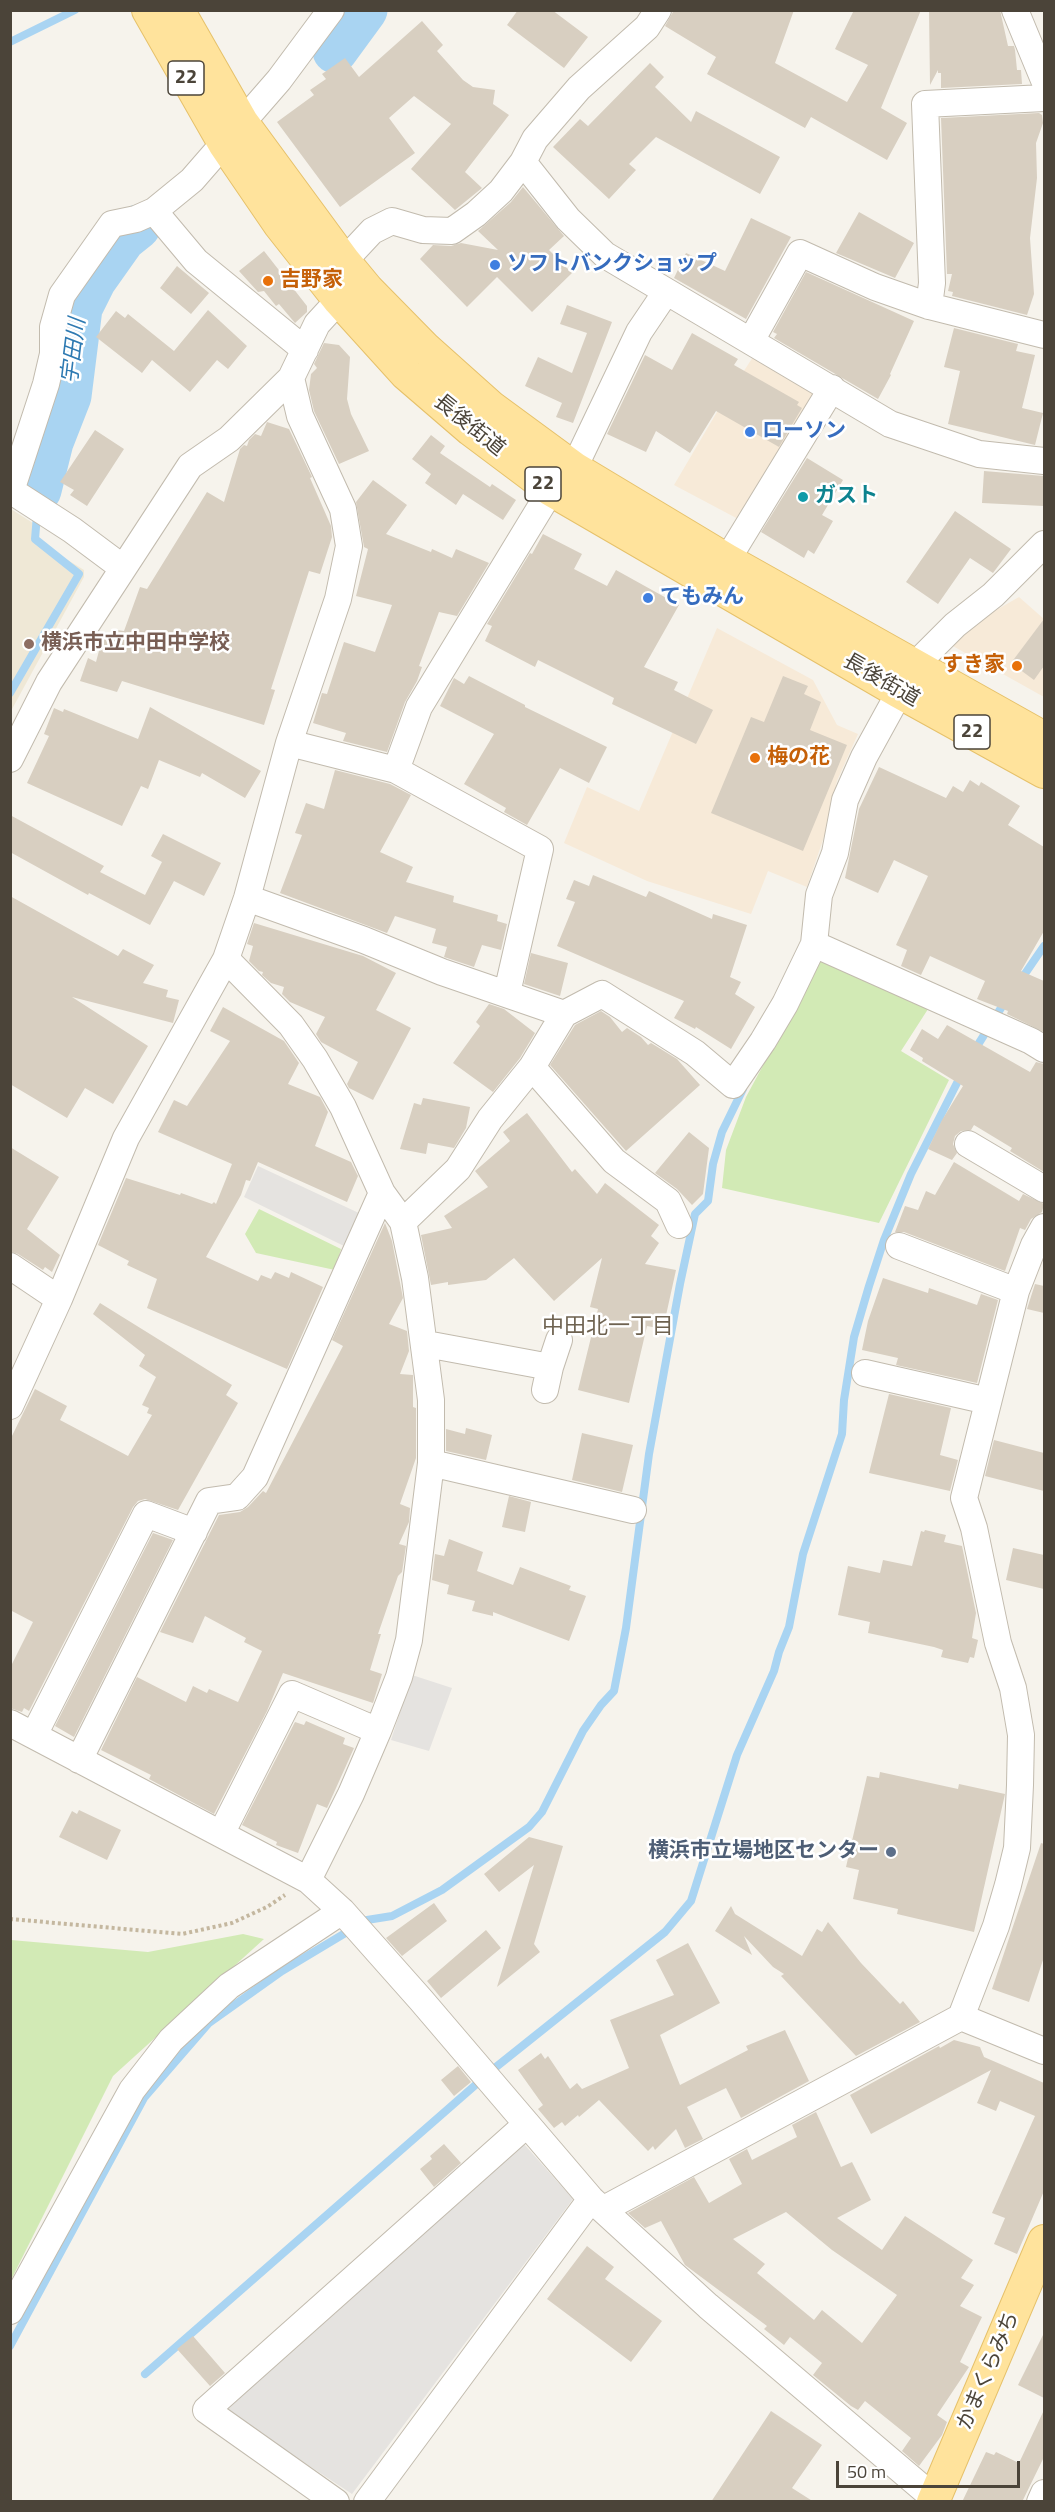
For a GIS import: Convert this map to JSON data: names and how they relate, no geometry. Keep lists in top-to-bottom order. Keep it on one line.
{"streets":{"main road":["22","長後街道","かまくらみち"]},"crossings":[["22","長後街道"]],"districts":["中田北一丁目"],"water":["宇田川"],"places":["ソフトバンクショップ","吉野家","ローソン","ガスト","てもみん","横浜市立中田中学校","すき家","梅の花","横浜市立場地区センター"],"scale_bar":"50 m"}
